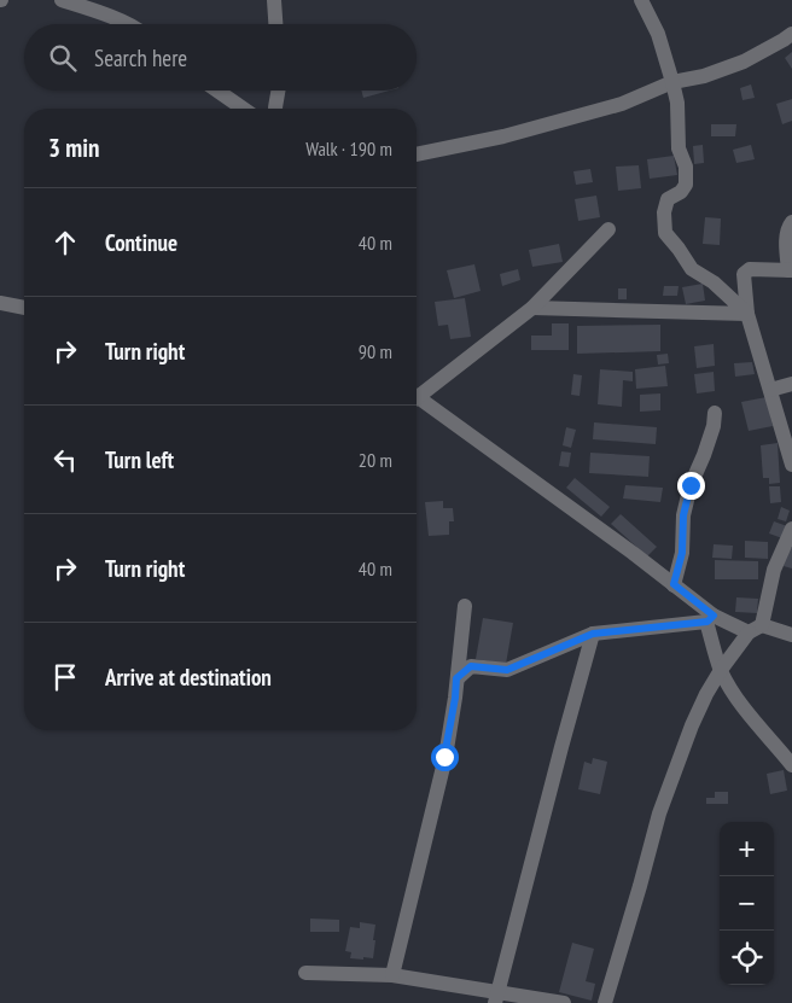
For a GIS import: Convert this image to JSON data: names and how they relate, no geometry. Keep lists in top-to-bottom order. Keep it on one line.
{"page":{"search":"Search here","heading":["3 min","Walk · 190 m"],"list":[["Continue","40 m"],["Turn right","90 m"],["Turn left","20 m"],["Turn right","40 m"],"Arrive at destination"],"map_buttons":["+","−"]}}
